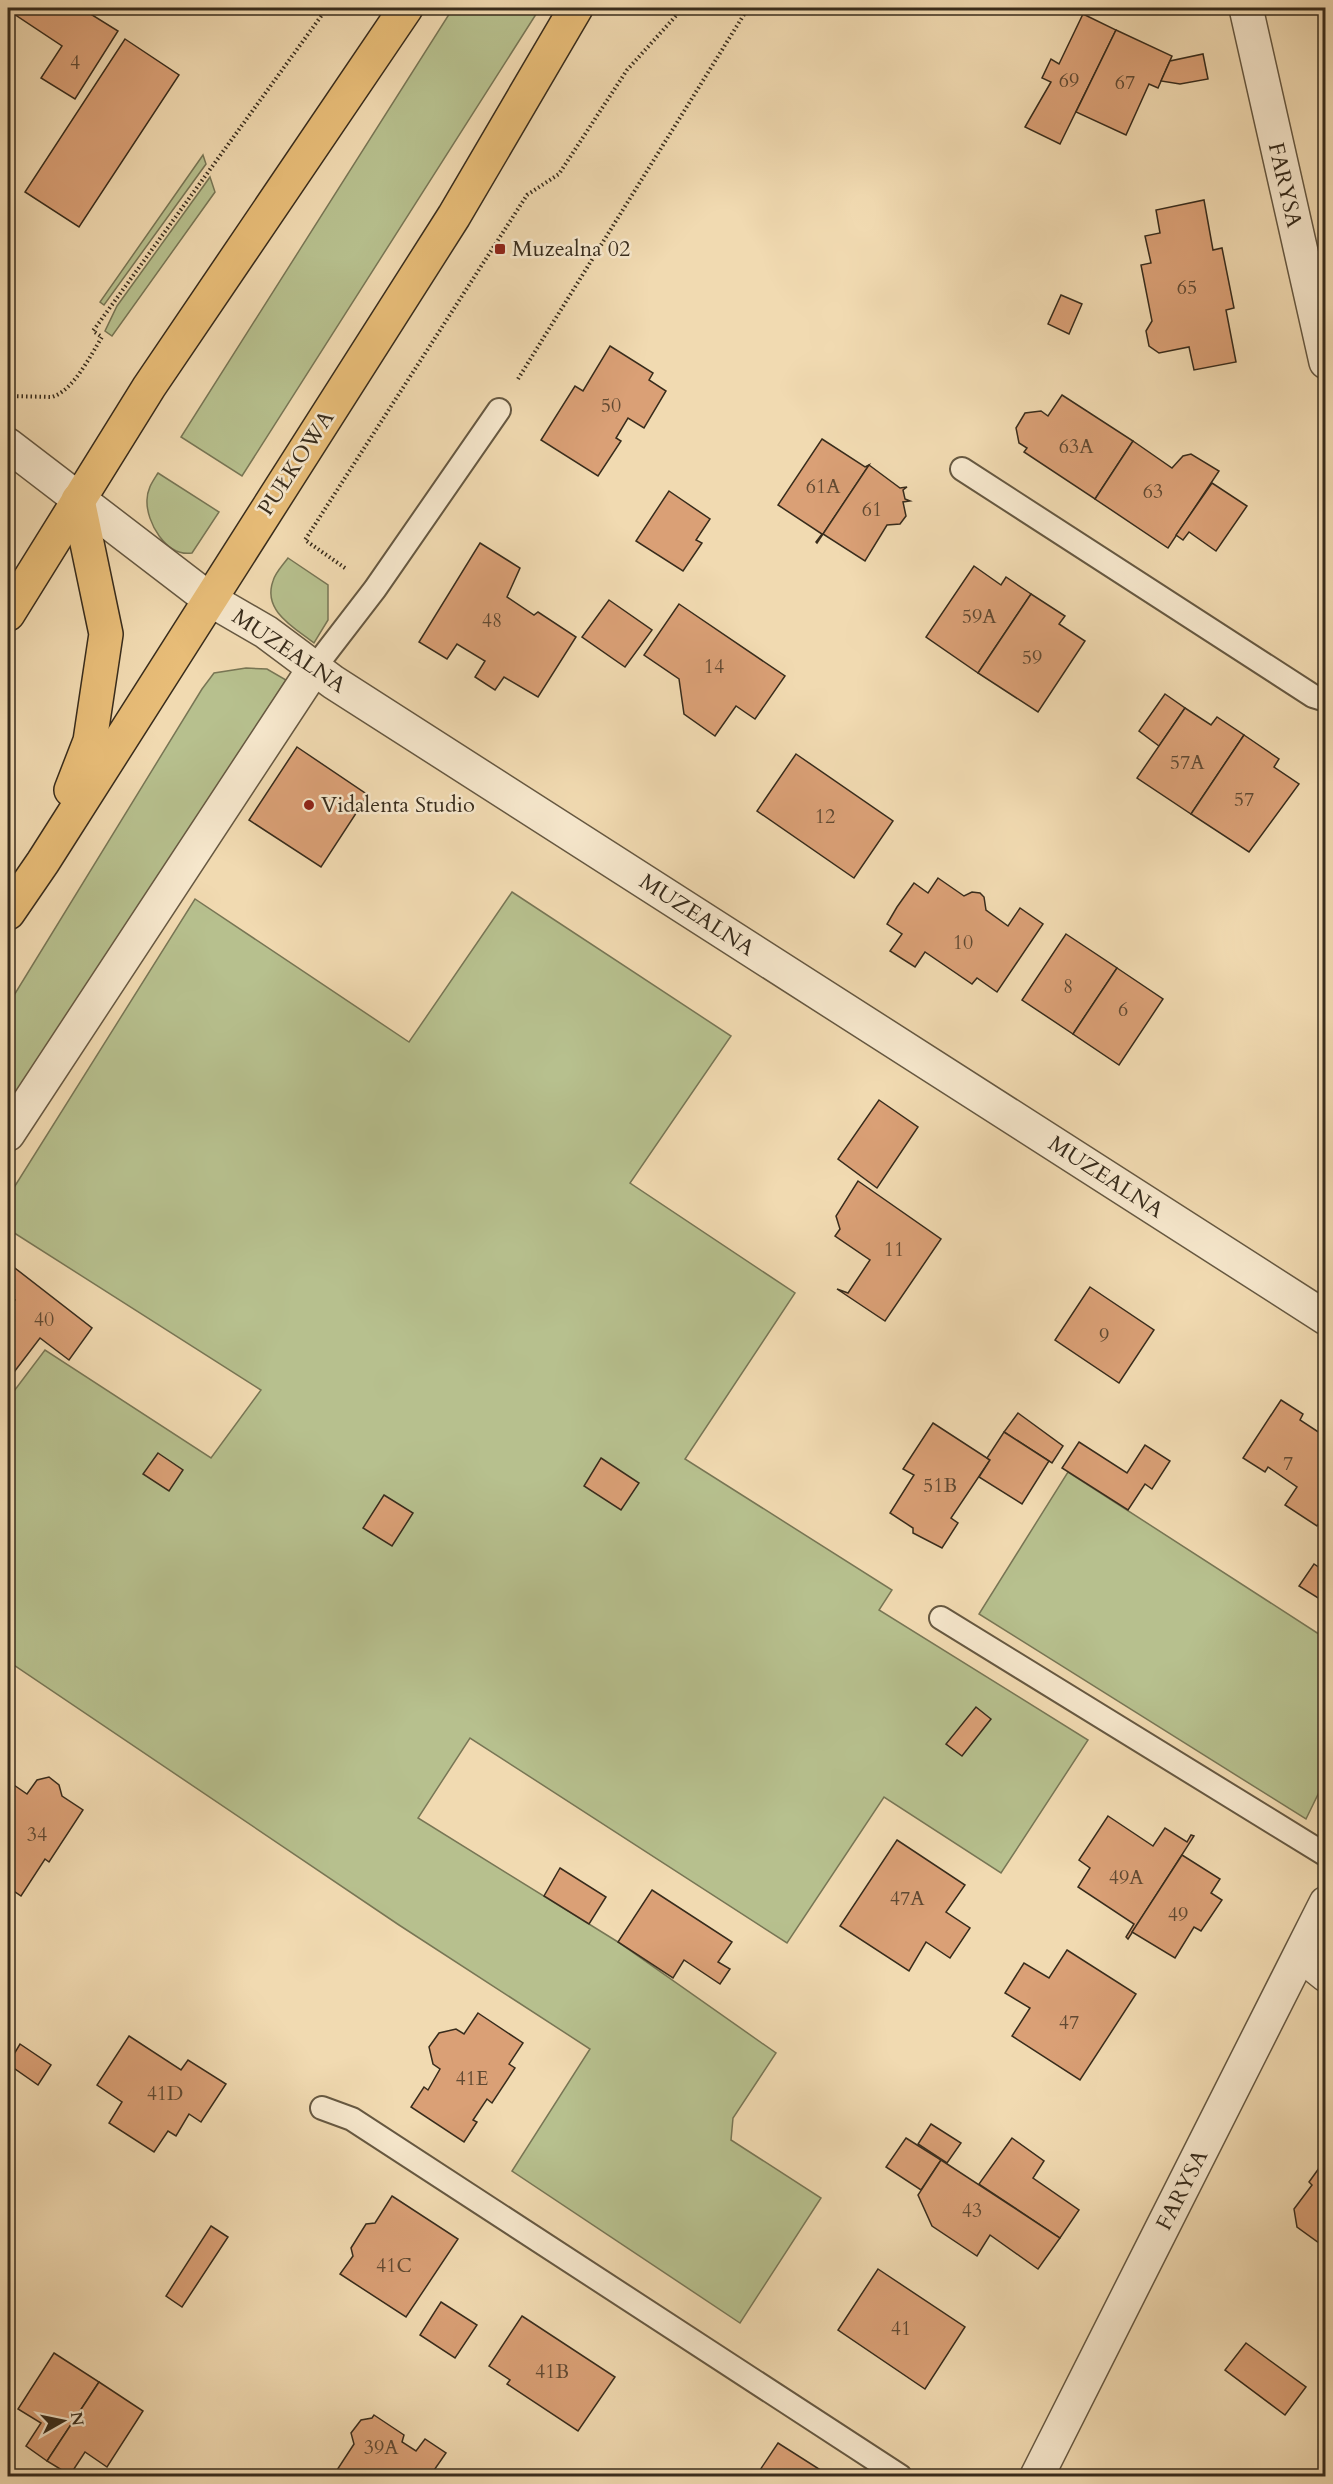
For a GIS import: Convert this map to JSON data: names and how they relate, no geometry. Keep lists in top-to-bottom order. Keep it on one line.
{"streets":{"highway":["PUŁKOWA"],"street":["FARYSA","MUZEALNA"]},"crossings":[["PUŁKOWA","MUZEALNA"]],"places":{"transit":["Muzealna 02"],"other":["Vidalenta Studio"]},"house_numbers":["4","69","67","65","50","63A","61A","63","61","59A","48","59","14","57A","57","12","10","8","6","11","40","9","7","51B","34","49A","47A","49","47","41E","41D","43","41C","41","41B","39A"],"north":"right"}
